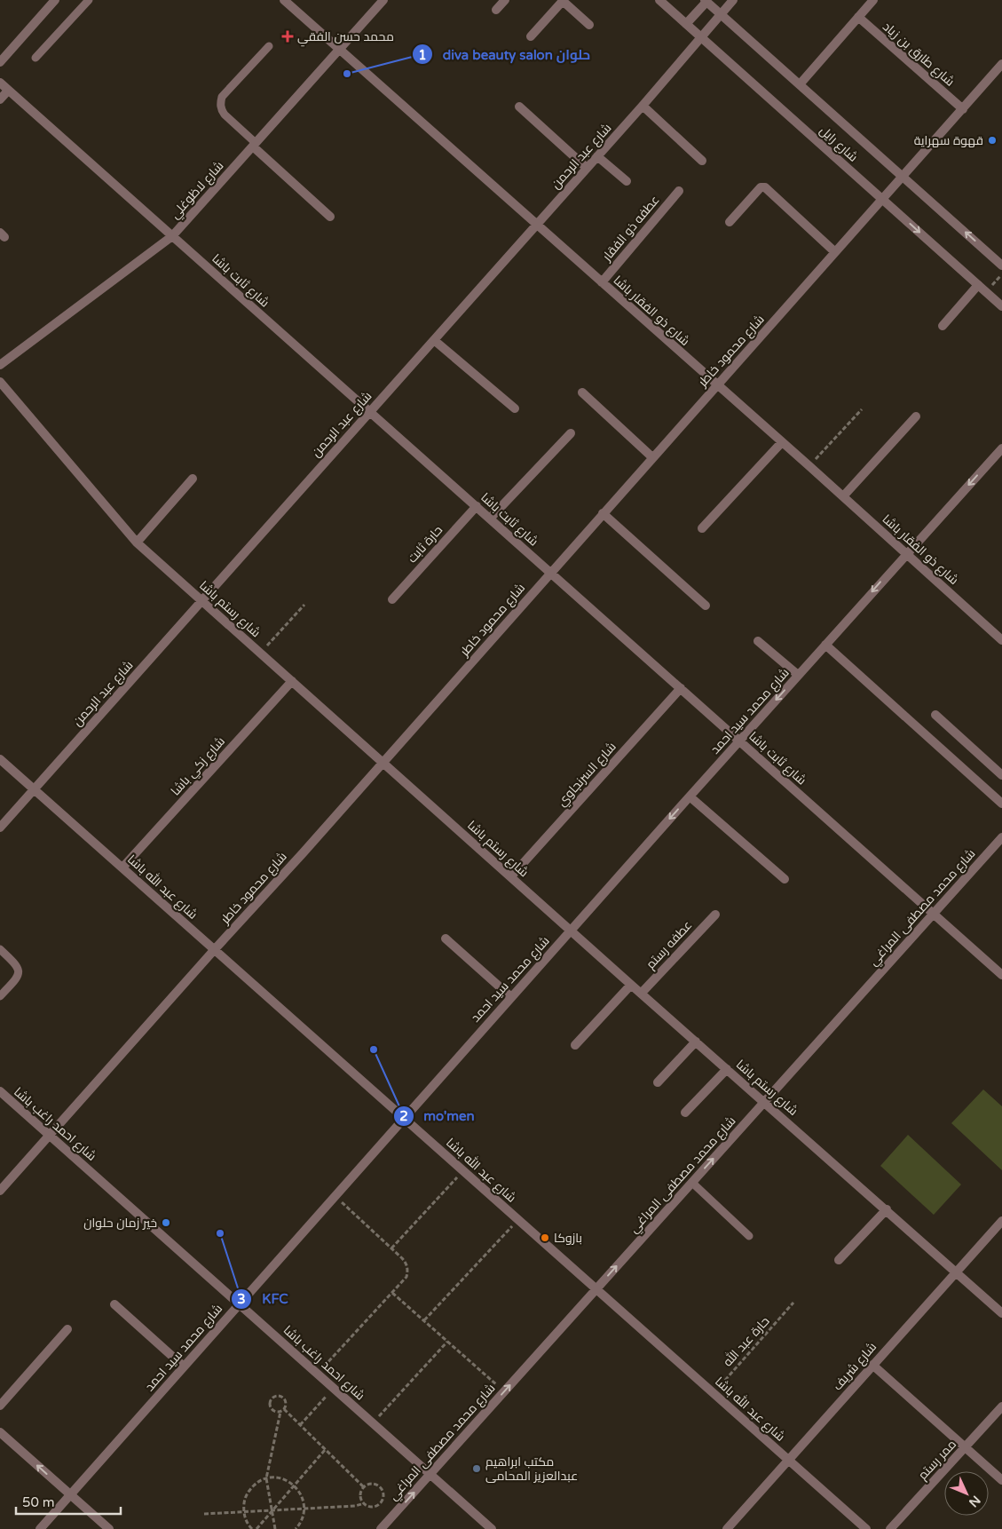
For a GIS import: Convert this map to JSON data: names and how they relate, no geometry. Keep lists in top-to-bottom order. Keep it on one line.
{"streets":{"street":["شارع طارق بن زياد","شارع رايل","شارع عبد الرحمن","شارع لاظوغلي","عطفه ذو الفقار","شارع ثابت باشا","شارع ذو الفقار باشا","شارع محمود خاطر","حارة ثابت","شارع رستم باشا","شارع محمد سيد احمد","شارع زكي باشا","شارع السرنجاوي","شارع عبد الله باشا","شارع محمد مصطفى المراغي","عطفه رستم","شارع احمد راغب باشا","شارع شريف","ممر رستم"],"path":["حارة عبد الله"]},"crossings":[["شارع طارق بن زياد","شارع محمود خاطر"],["شارع رايل","شارع عبد الرحمن"],["شارع رايل","شارع محمود خاطر"],["شارع عبد الرحمن","شارع ثابت باشا"],["شارع عبد الرحمن","شارع ذو الفقار باشا"],["شارع عبد الرحمن","شارع رستم باشا"],["شارع عبد الرحمن","شارع عبد الله باشا"],["شارع لاظوغلي","شارع ثابت باشا"],["شارع لاظوغلي","شارع ذو الفقار باشا"],["عطفه ذو الفقار","شارع ذو الفقار باشا"],["شارع ثابت باشا","شارع محمود خاطر"],["شارع ثابت باشا","حارة ثابت"],["شارع ثابت باشا","شارع محمد سيد احمد"],["شارع ثابت باشا","شارع السرنجاوي"],["شارع ثابت باشا","شارع محمد مصطفى المراغي"],["شارع ذو الفقار باشا","شارع محمود خاطر"],["شارع ذو الفقار باشا","شارع محمد سيد احمد"],["شارع محمود خاطر","شارع رستم باشا"],["شارع محمود خاطر","شارع عبد الله باشا"],["شارع محمود خاطر","شارع احمد راغب باشا"],["شارع رستم باشا","شارع محمد سيد احمد"],["شارع رستم باشا","شارع زكي باشا"],["شارع رستم باشا","شارع السرنجاوي"],["شارع رستم باشا","شارع محمد مصطفى المراغي"],["شارع رستم باشا","عطفه رستم"],["شارع رستم باشا","شارع شريف"],["شارع محمد سيد احمد","شارع عبد الله باشا"],["شارع محمد سيد احمد","شارع احمد راغب باشا"],["شارع زكي باشا","شارع عبد الله باشا"],["شارع عبد الله باشا","شارع محمد مصطفى المراغي"],["شارع عبد الله باشا","حارة عبد الله"],["شارع عبد الله باشا","شارع شريف"],["شارع محمد مصطفى المراغي","شارع احمد راغب باشا"]],"one_way":["شارع محمد سيد احمد","شارع محمد مصطفى المراغي"],"places":{"health":["محمد حسن الفقي"],"other":["diva beauty salon حلوان","قهوة سهراية","mo'men","خير زمان حلوان","KFC","بازوكا","مكتب ابراهيم عبدالعزيز المحامى"]},"scale_bar":"50 m","north":"bottom right"}
